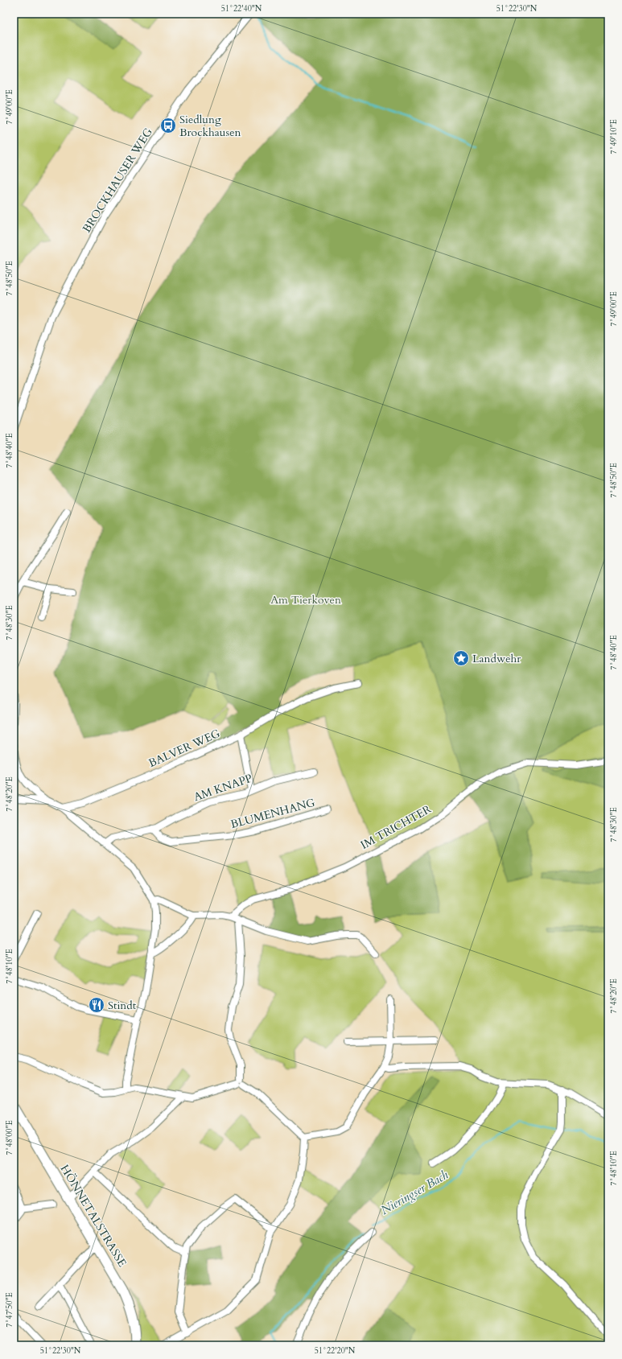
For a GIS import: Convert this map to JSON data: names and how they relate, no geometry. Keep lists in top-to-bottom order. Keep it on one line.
{"streets":{"main road":["HÖNNETALSTRASSE"],"street":["BROCKHAUSER WEG","BALVER WEG","AM KNAPP","BLUMENHANG","IM TRICHTER"]},"crossings":[["AM KNAPP","BLUMENHANG"]],"water":["Nieringser Bach"],"parks":["Am Tierkoven"],"places":{"bus stop":["Siedlung Brockhausen"],"place":["Landwehr"],"restaurant":["Stindt"]},"coordinates":["51°22'40\"N","51°22'30\"N","7°49'00\"E","7°49'10\"E","7°48'50\"E","7°48'40\"E","7°48'30\"E","7°48'20\"E","7°48'10\"E","7°48'00\"E","7°47'50\"E","51°22'20\"N"]}
